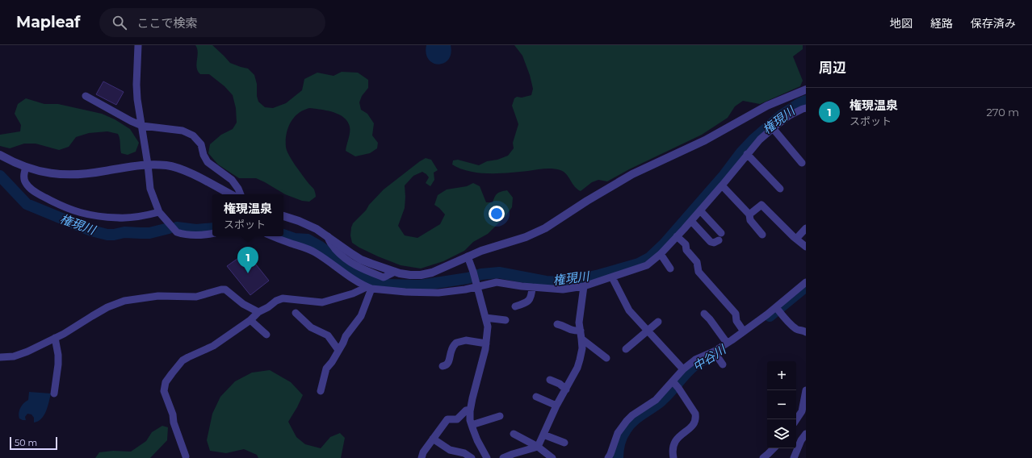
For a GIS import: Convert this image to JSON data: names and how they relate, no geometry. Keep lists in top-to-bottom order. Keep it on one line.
{"water":["権現川","中谷川"],"scale_bar":"50 m","page":{"header":"Mapleaf","search":"ここで検索","nav":["地図","経路","保存済み"],"heading":"周辺","list":[{"mark":"1","name":"権現温泉","note":"スポット","value":"270 m"}],"popup":["権現温泉","スポット"],"pins":"1","map_buttons":["+","−"],"scale":"50 m"}}
